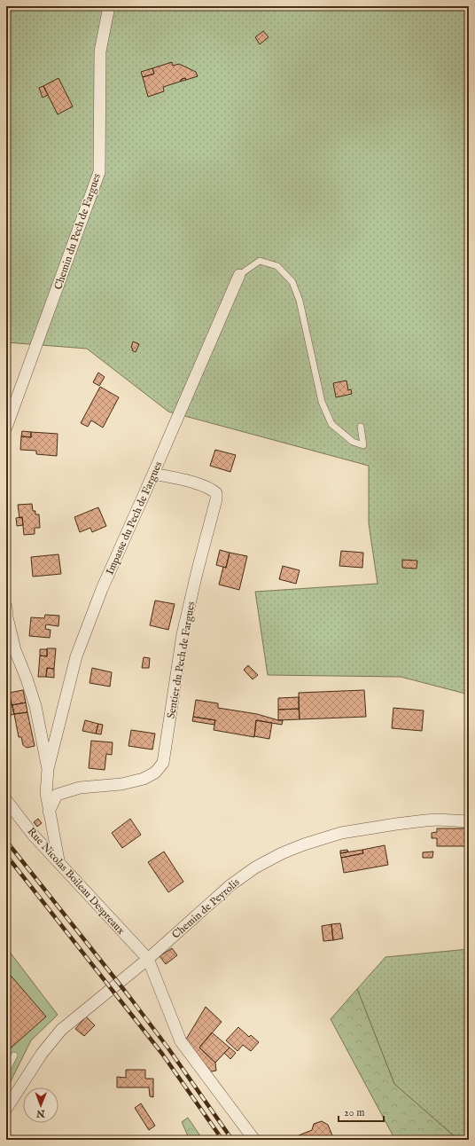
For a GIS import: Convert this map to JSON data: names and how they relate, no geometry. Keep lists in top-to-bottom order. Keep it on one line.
{"streets":{"street":["Chemin du Pech de Fargues","Impasse du Pech de Fargues","Sentier du Pech de Fargues","Rue Nicolas Boileau Despreaux","Chemin de Peyrolis"]},"crossings":[["Impasse du Pech de Fargues","Sentier du Pech de Fargues"],["Rue Nicolas Boileau Despreaux","Chemin de Peyrolis"]],"scale_bar":"20 m","north":"bottom"}
